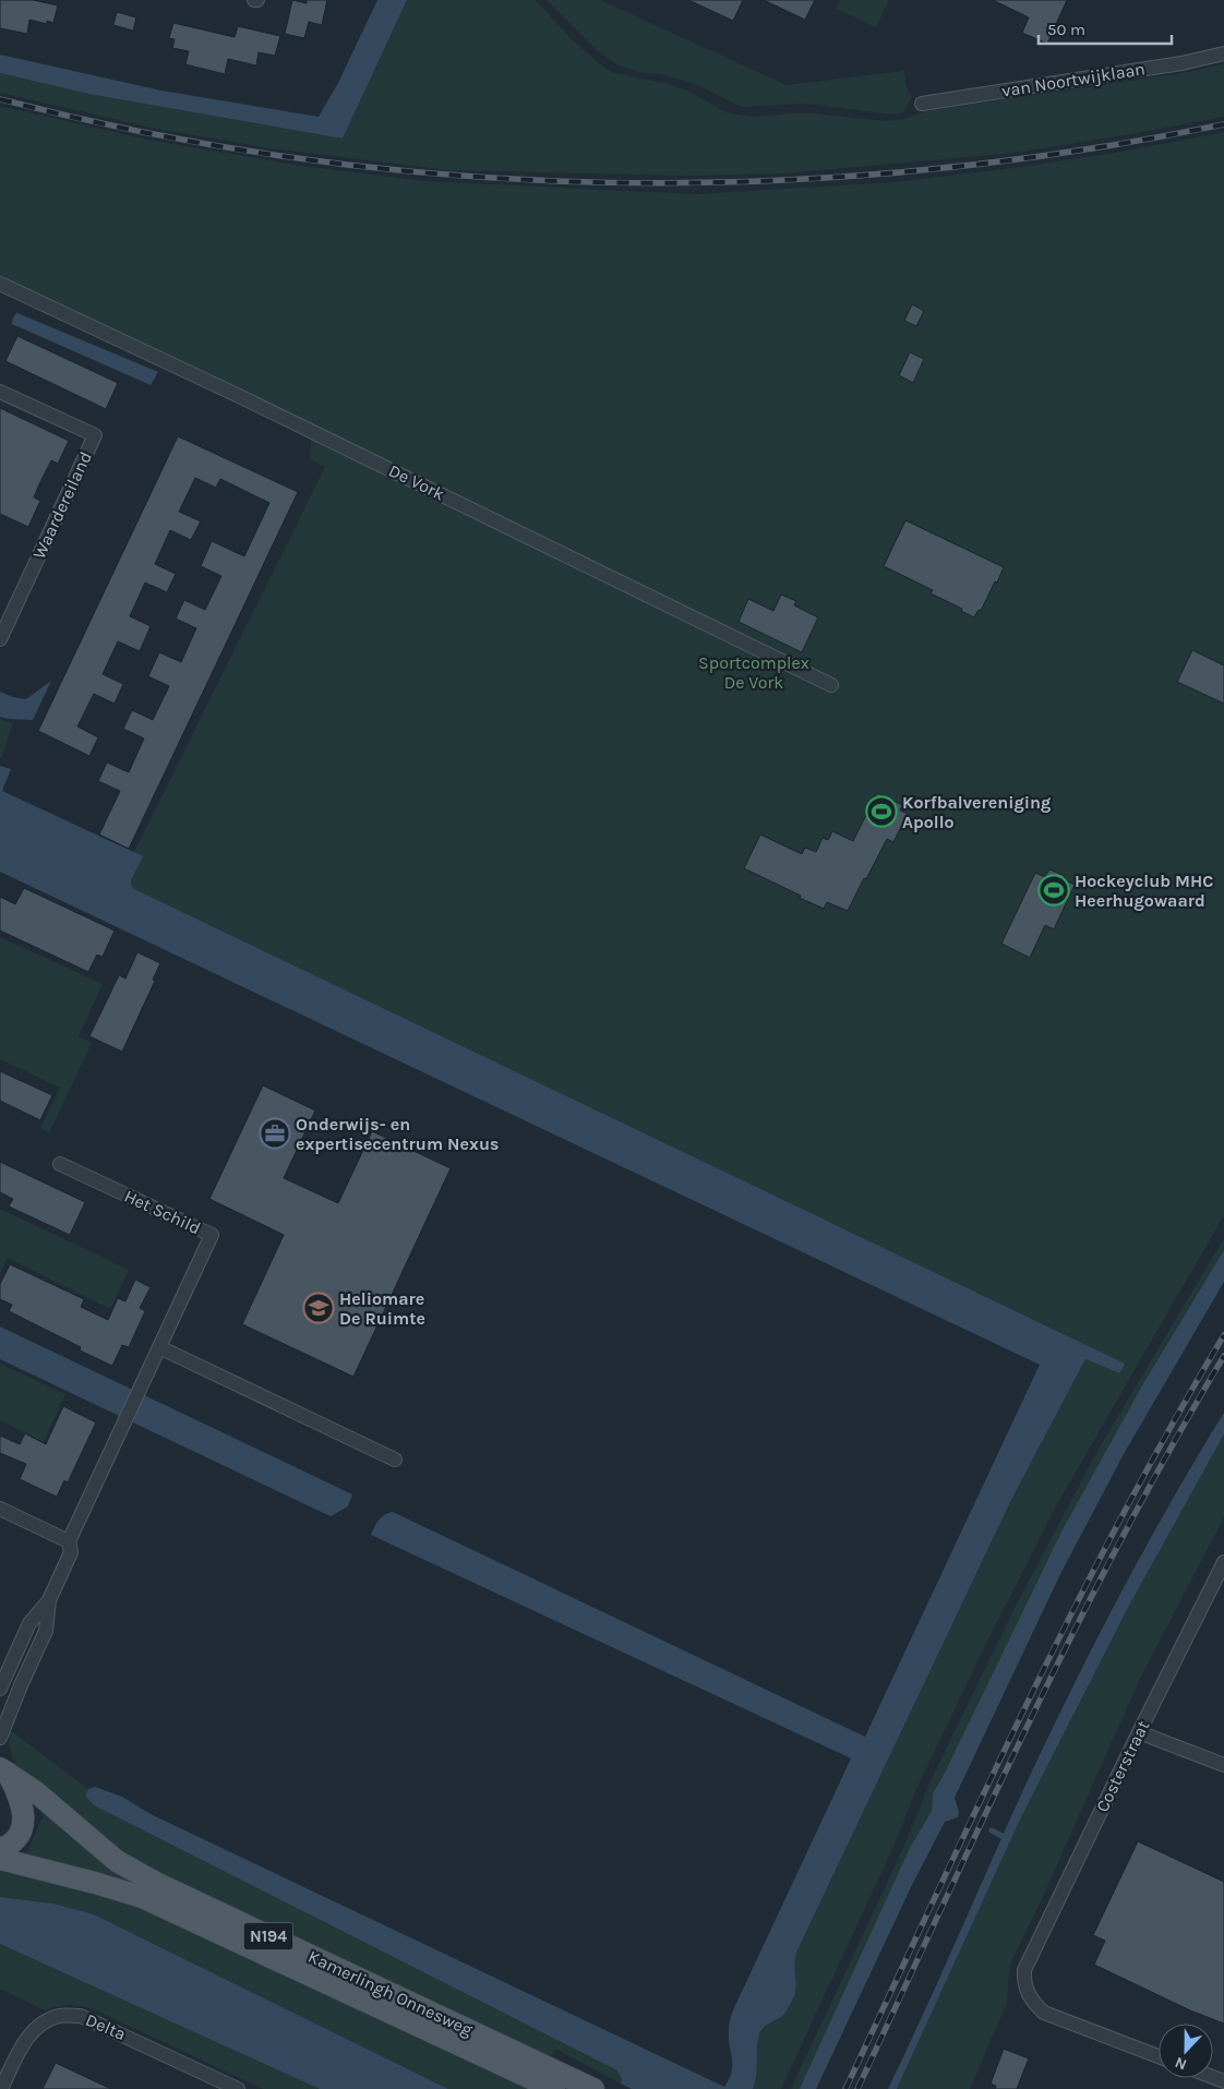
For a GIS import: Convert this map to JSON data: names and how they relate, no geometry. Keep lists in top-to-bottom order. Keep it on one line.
{"streets":{"main road":["N194","Kamerlingh Onnesweg"],"street":["van Noortwijklaan","De Vork","Waardereiland","Het Schild","Costerstraat","Delta"]},"crossings":[["N194","Kamerlingh Onnesweg"]],"parks":["Sportcomplex De Vork"],"places":{"sports":["Korfbalvereniging Apollo","Hockeyclub MHC Heerhugowaard"],"office":["Onderwijs- en expertisecentrum Nexus"],"school or university":["Heliomare De Ruimte"]},"scale_bar":"50 m","north":"bottom"}
